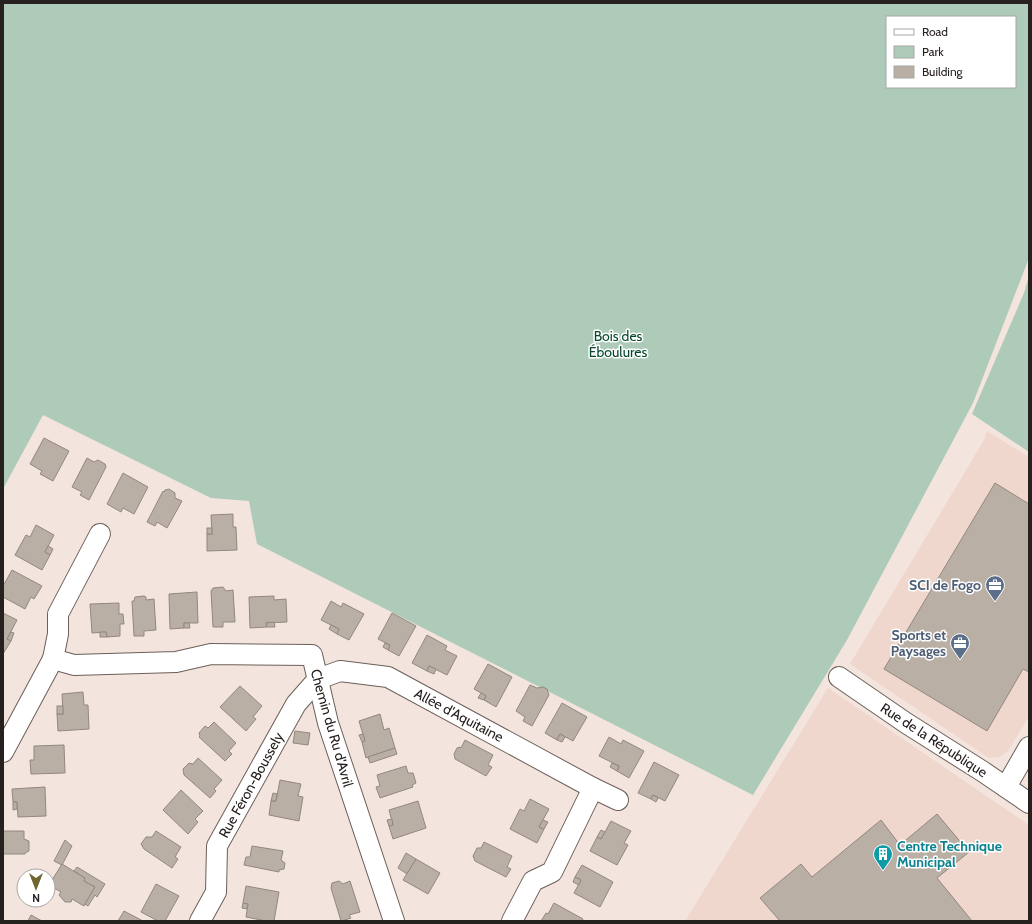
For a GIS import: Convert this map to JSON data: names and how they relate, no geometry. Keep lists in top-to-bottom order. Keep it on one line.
{"streets":{"street":["Allée d'Aquitaine","Chemin du Ru d'Avril","Rue de la République","Rue Féron-Boussely"]},"crossings":[["Allée d'Aquitaine","Chemin du Ru d'Avril"],["Allée d'Aquitaine","Rue Féron-Boussely"],["Chemin du Ru d'Avril","Rue Féron-Boussely"]],"parks":["Bois des Éboulures"],"places":{"office":["SCI de Fogo","Sports et Paysages"],"building":["Centre Technique Municipal"]},"legend":["Road","Park","Building"],"north":"bottom"}
